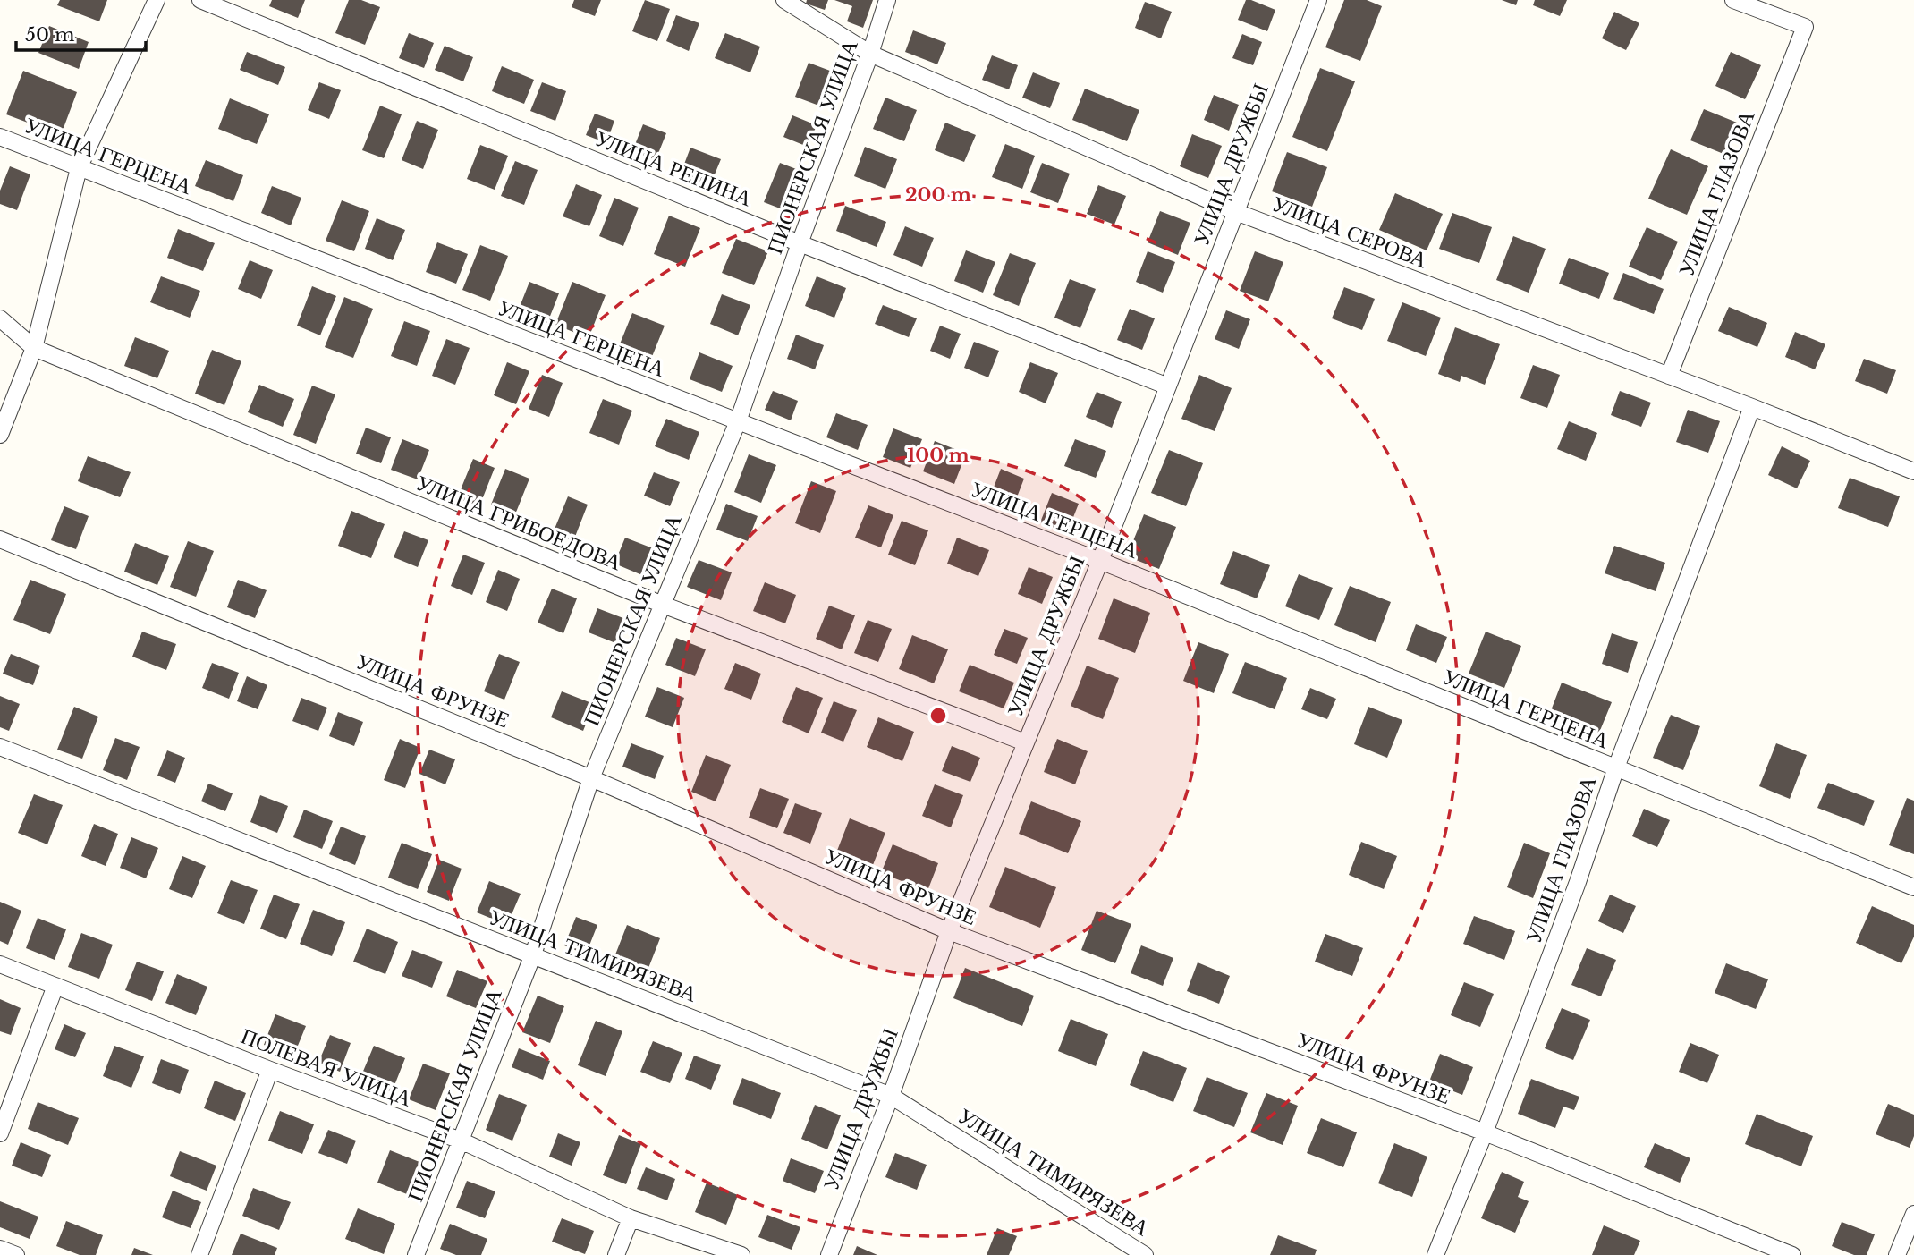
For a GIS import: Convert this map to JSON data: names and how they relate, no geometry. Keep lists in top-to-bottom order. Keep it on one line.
{"streets":{"street":["ПИОНЕРСКАЯ УЛИЦА","УЛИЦА ГЕРЦЕНА","УЛИЦА ДРУЖБЫ","УЛИЦА РЕПИНА","УЛИЦА ГЛАЗОВА","УЛИЦА СЕРОВА","УЛИЦА ГРИБОЕДОВА","УЛИЦА ФРУНЗЕ","УЛИЦА ТИМИРЯЗЕВА","ПОЛЕВАЯ УЛИЦА"]},"crossings":[["ПИОНЕРСКАЯ УЛИЦА","УЛИЦА ГЕРЦЕНА"],["ПИОНЕРСКАЯ УЛИЦА","УЛИЦА РЕПИНА"],["ПИОНЕРСКАЯ УЛИЦА","УЛИЦА СЕРОВА"],["ПИОНЕРСКАЯ УЛИЦА","УЛИЦА ГРИБОЕДОВА"],["ПИОНЕРСКАЯ УЛИЦА","УЛИЦА ФРУНЗЕ"],["ПИОНЕРСКАЯ УЛИЦА","УЛИЦА ТИМИРЯЗЕВА"],["ПИОНЕРСКАЯ УЛИЦА","ПОЛЕВАЯ УЛИЦА"],["УЛИЦА ГЕРЦЕНА","УЛИЦА ДРУЖБЫ"],["УЛИЦА ГЕРЦЕНА","УЛИЦА ГЛАЗОВА"],["УЛИЦА ДРУЖБЫ","УЛИЦА РЕПИНА"],["УЛИЦА ДРУЖБЫ","УЛИЦА СЕРОВА"],["УЛИЦА ДРУЖБЫ","УЛИЦА ГРИБОЕДОВА"],["УЛИЦА ДРУЖБЫ","УЛИЦА ФРУНЗЕ"],["УЛИЦА ДРУЖБЫ","УЛИЦА ТИМИРЯЗЕВА"],["УЛИЦА ГЛАЗОВА","УЛИЦА СЕРОВА"],["УЛИЦА ГЛАЗОВА","УЛИЦА ФРУНЗЕ"]],"scale_bar":"50 m","rings":["200 m","100 m"]}
